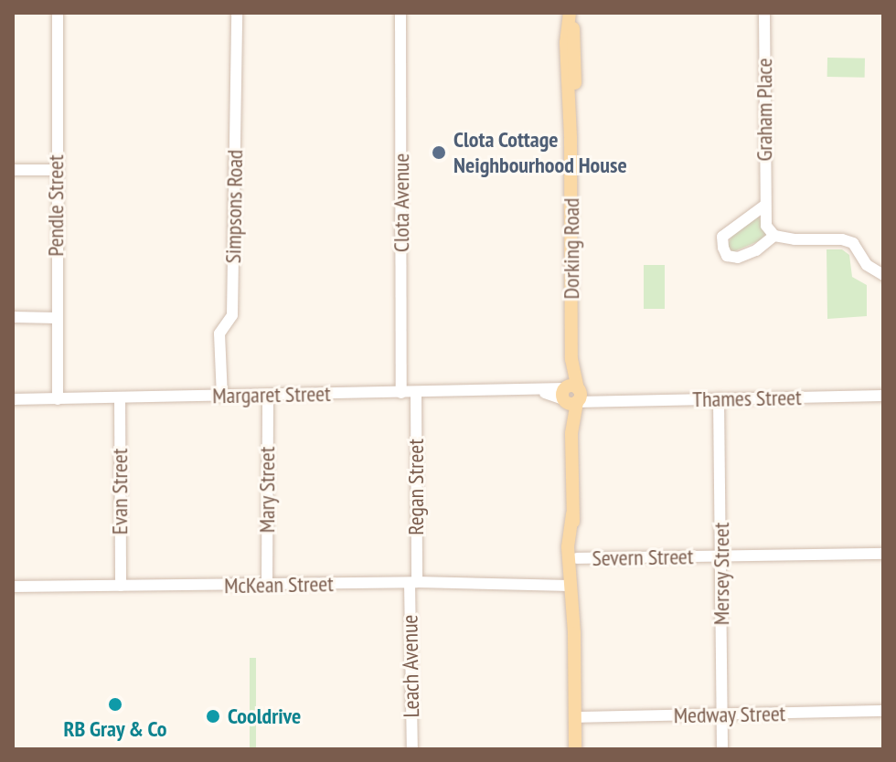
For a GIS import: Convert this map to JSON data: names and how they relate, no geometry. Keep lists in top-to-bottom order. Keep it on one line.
{"streets":{"main road":["Dorking Road"],"street":["Graham Place","Clota Avenue","Pendle Street","Simpsons Road","Margaret Street","Thames Street","Regan Street","Mary Street","Evan Street","Severn Street","Mersey Street","McKean Street","Leach Avenue","Medway Street"]},"crossings":[["Clota Avenue","Margaret Street"],["Pendle Street","Margaret Street"],["Simpsons Road","Margaret Street"],["Dorking Road","Margaret Street"],["Dorking Road","Thames Street"],["Dorking Road","Severn Street"],["Dorking Road","McKean Street"],["Dorking Road","Medway Street"],["Margaret Street","Thames Street"],["Margaret Street","Regan Street"],["Margaret Street","Mary Street"],["Margaret Street","Evan Street"],["Thames Street","Mersey Street"],["Regan Street","McKean Street"],["Regan Street","Leach Avenue"],["Mary Street","McKean Street"],["Evan Street","McKean Street"],["Severn Street","Mersey Street"],["Mersey Street","Medway Street"],["McKean Street","Leach Avenue"]],"places":["Clota Cottage Neighbourhood House","RB Gray & Co","Cooldrive"]}
